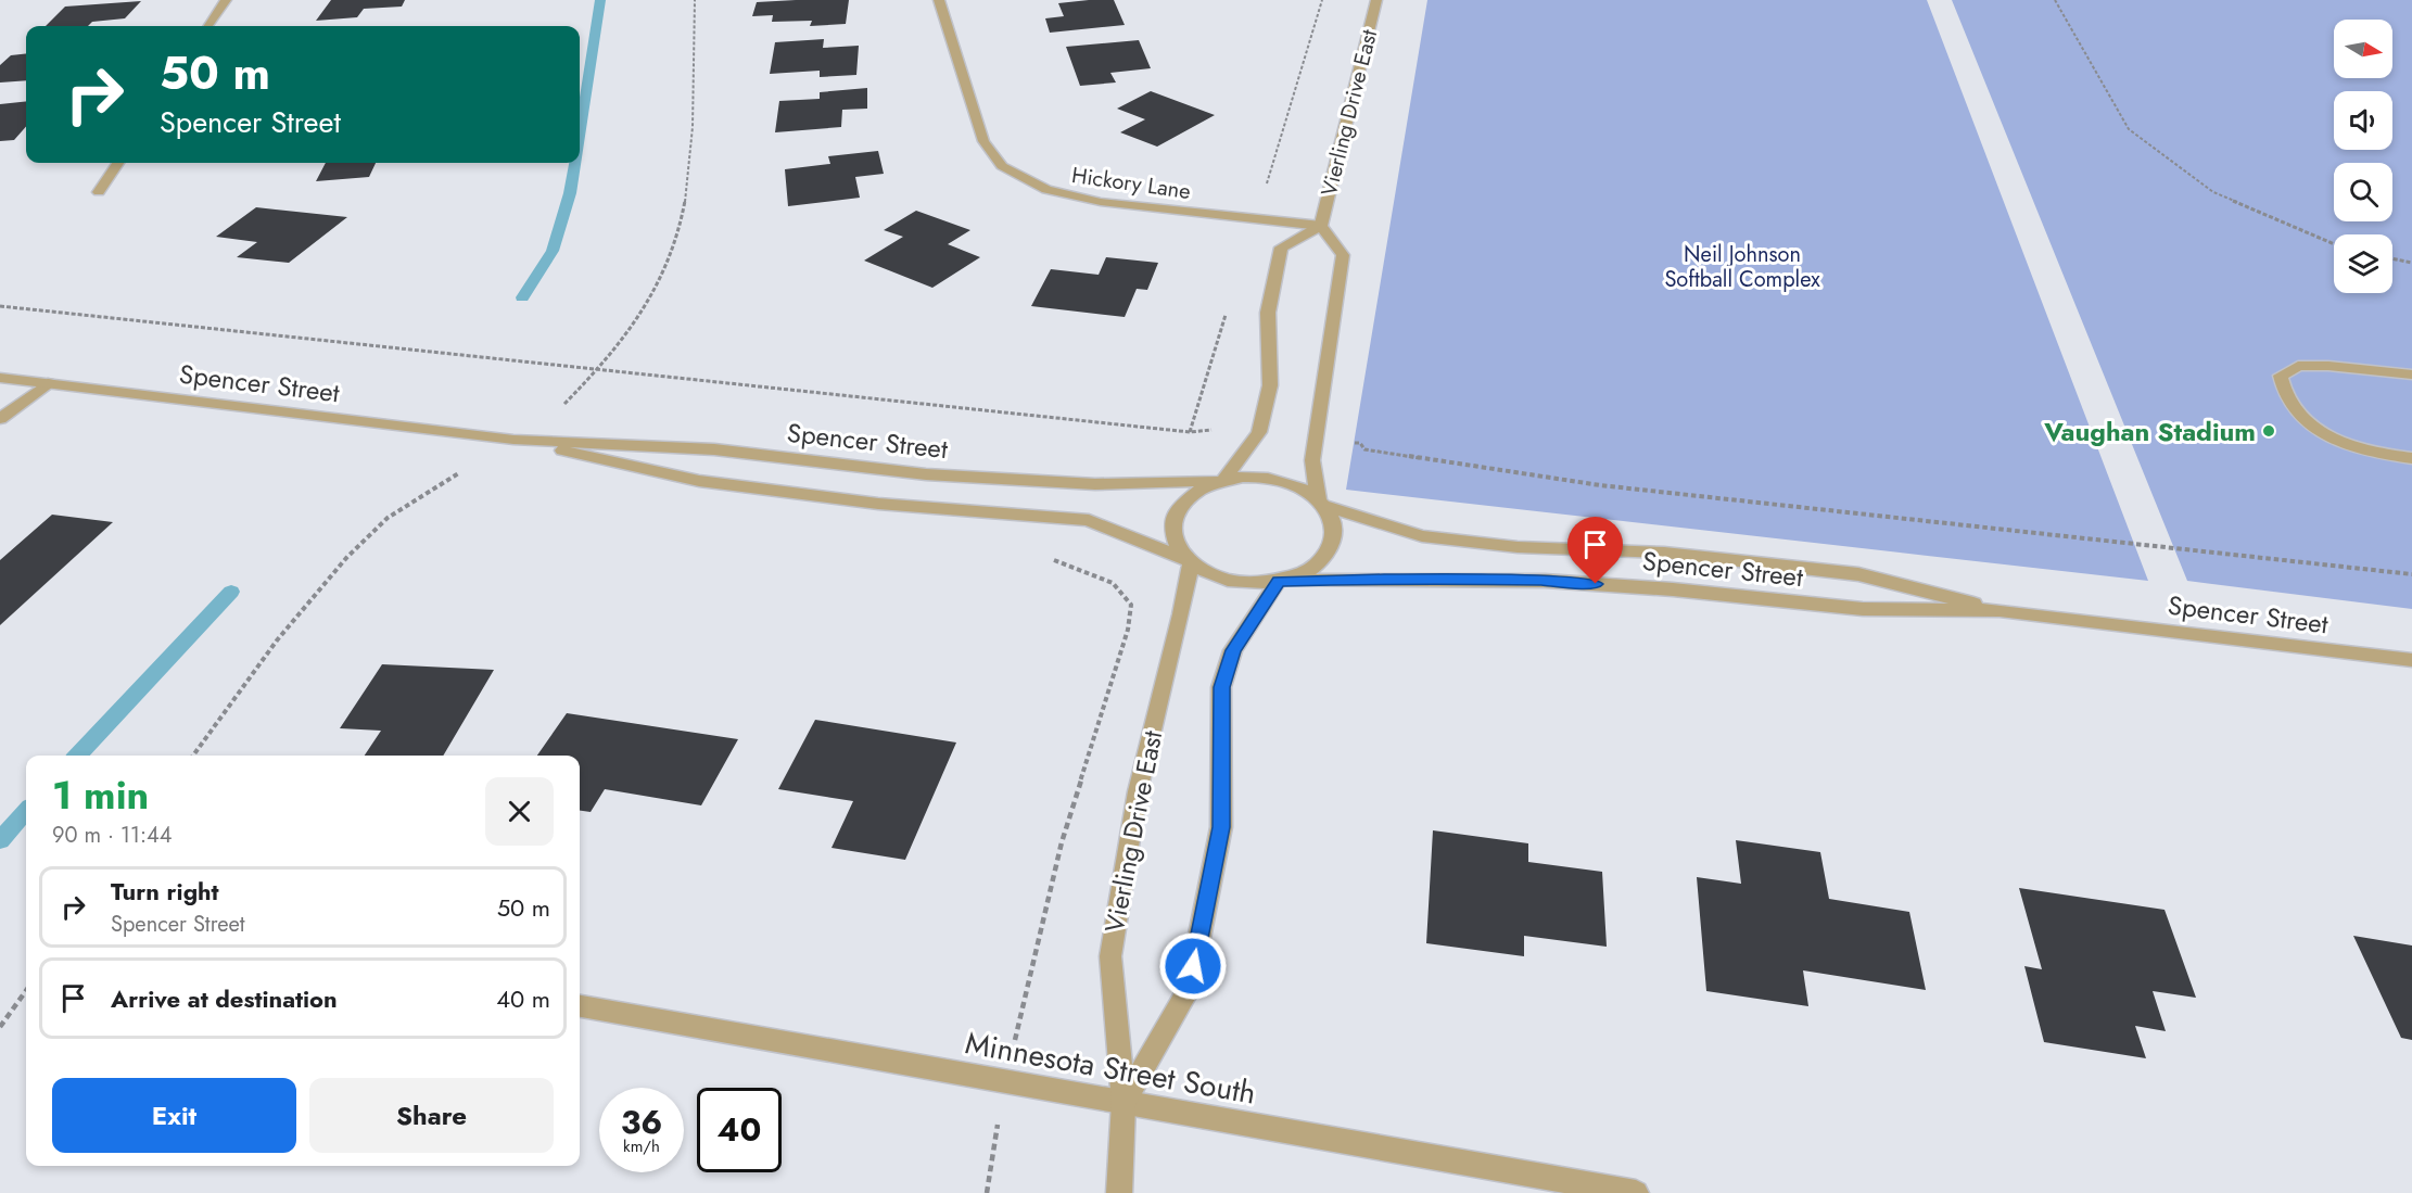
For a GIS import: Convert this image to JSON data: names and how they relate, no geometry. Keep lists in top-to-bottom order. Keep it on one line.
{"streets":{"street":["Vierling Drive East","Hickory Lane","Spencer Street","Minnesota Street South"]},"crossings":[["Vierling Drive East","Hickory Lane"],["Vierling Drive East","Spencer Street"],["Vierling Drive East","Minnesota Street South"]],"parks":["Neil Johnson Softball Complex"],"places":["Vaughan Stadium"],"north":"right","page":{"turn":["50 m","Spencer Street"],"heading":["1 min","90 m · 11:44"],"list":[{"name":"Turn right","note":"Spencer Street","value":"50 m"},{"name":"Arrive at destination","value":"40 m"}],"buttons":["Exit","Share"],"speed":"36 km/h","limit":"40"}}
